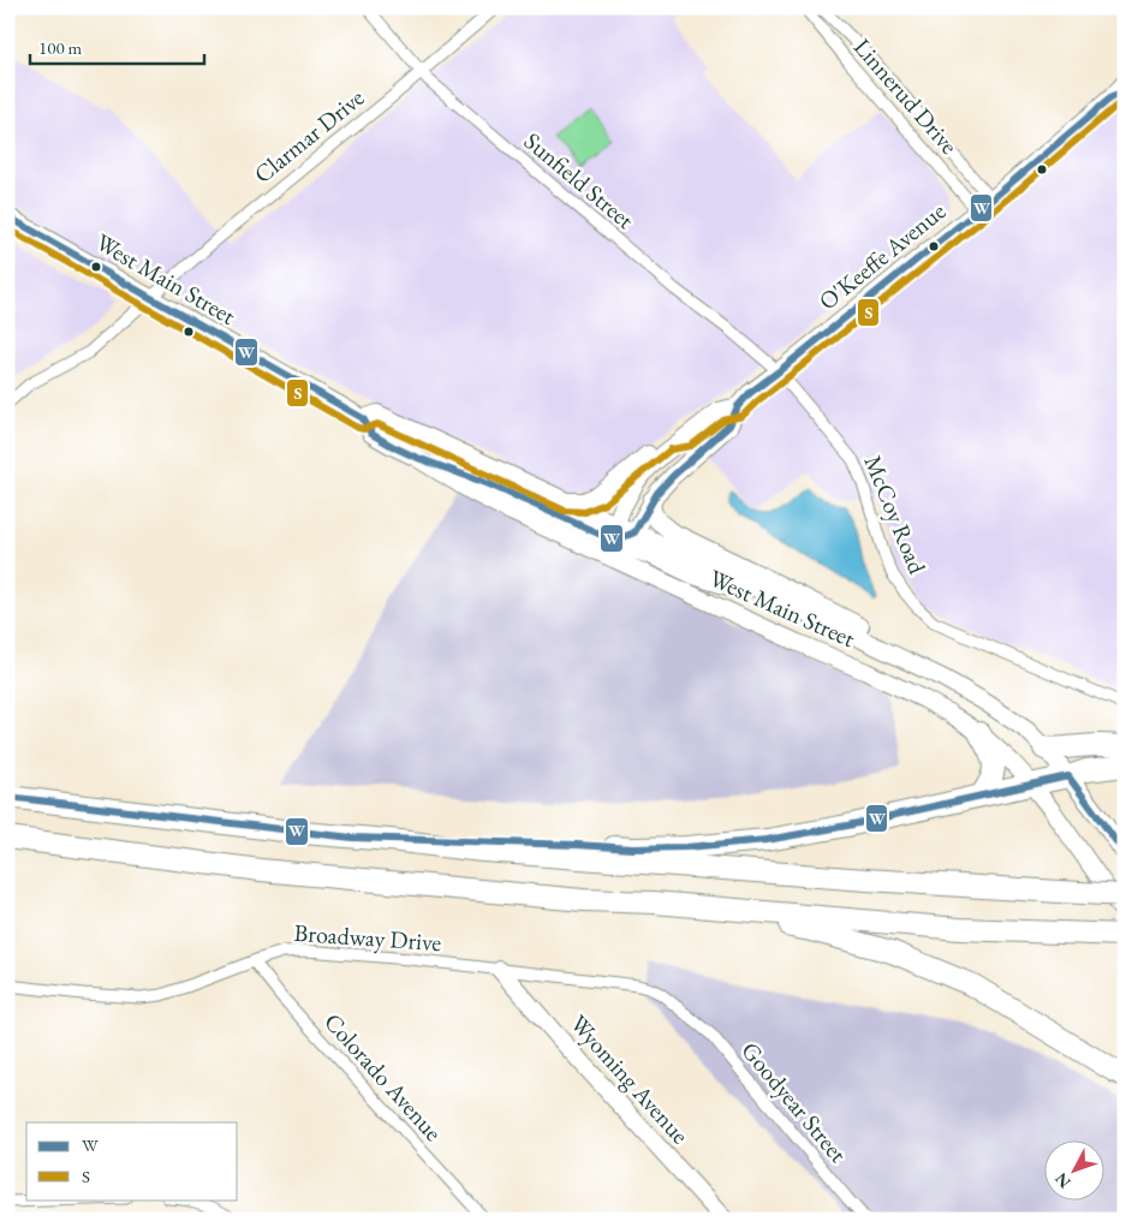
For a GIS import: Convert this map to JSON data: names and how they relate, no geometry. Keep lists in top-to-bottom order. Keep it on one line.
{"streets":{"main road":["O'Keeffe Avenue","West Main Street","Wyoming Avenue"],"street":["Linnerud Drive","Clarmar Drive","Sunfield Street","McCoy Road","Broadway Drive","Colorado Avenue","Goodyear Street"]},"crossings":[["Linnerud Drive","O'Keeffe Avenue"],["Clarmar Drive","Sunfield Street"],["Clarmar Drive","West Main Street"],["Sunfield Street","O'Keeffe Avenue"],["Sunfield Street","McCoy Road"],["O'Keeffe Avenue","West Main Street"],["O'Keeffe Avenue","McCoy Road"],["Broadway Drive","Colorado Avenue"],["Broadway Drive","Wyoming Avenue"],["Broadway Drive","Goodyear Street"]],"lines":["transit line W","transit line S"],"legend":["W","S"],"scale_bar":"100 m","north":"bottom left"}
